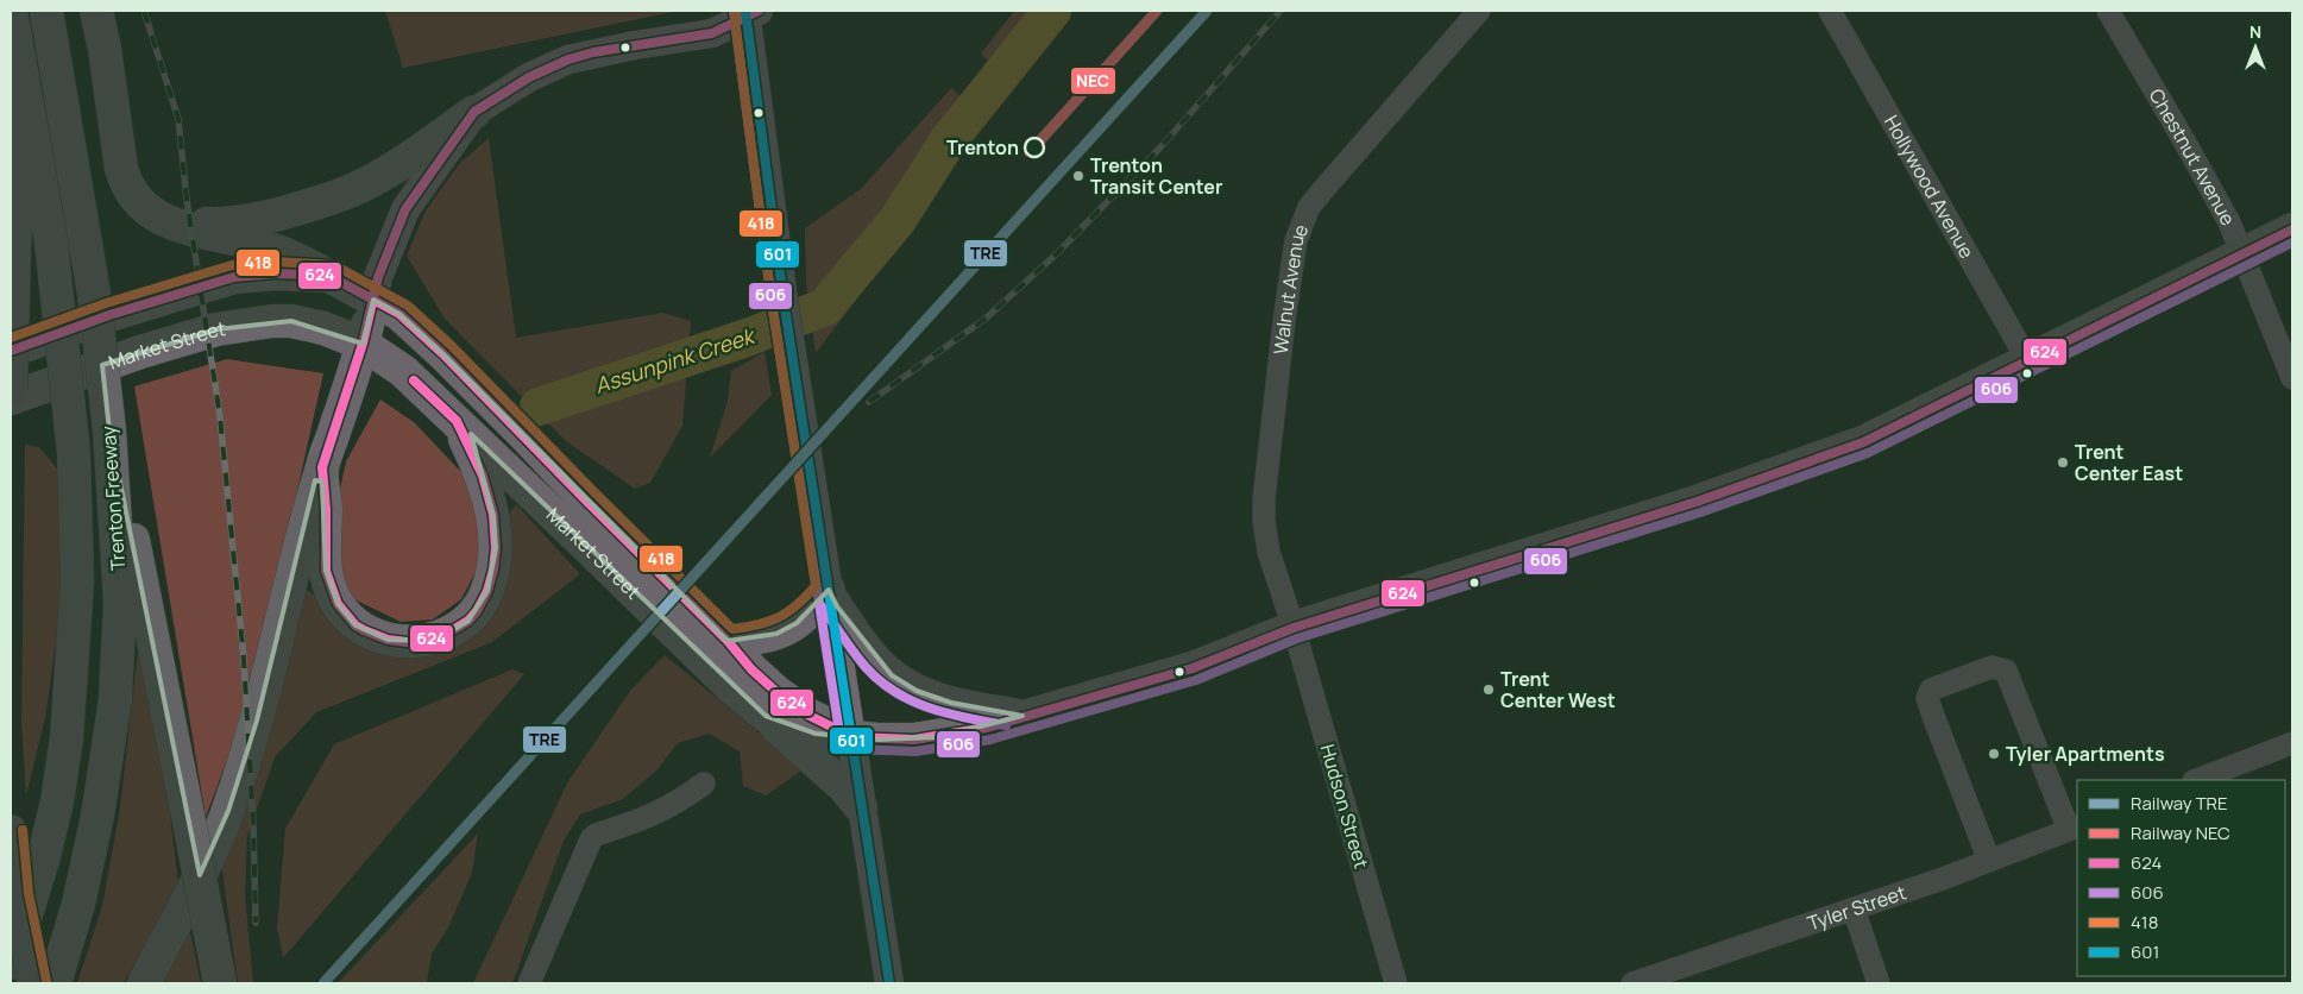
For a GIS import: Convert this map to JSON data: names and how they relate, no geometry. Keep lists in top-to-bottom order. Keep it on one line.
{"streets":{"highway":["Trenton Freeway"],"main road":["Market Street"],"street":["Chestnut Avenue","Hollywood Avenue","Walnut Avenue","Hudson Street","Tyler Street"]},"crossings":[["Walnut Avenue","Hudson Street"]],"water":["Assunpink Creek"],"places":["Trenton","Trenton Transit Center","Trent Center East","Trent Center West","Tyler Apartments"],"lines":["rail line TRE","rail line NEC","transit line 624","transit line 418","transit line 601","transit line 606"],"legend":["Railway TRE","Railway NEC","624","606","418","601"],"north":"top"}
